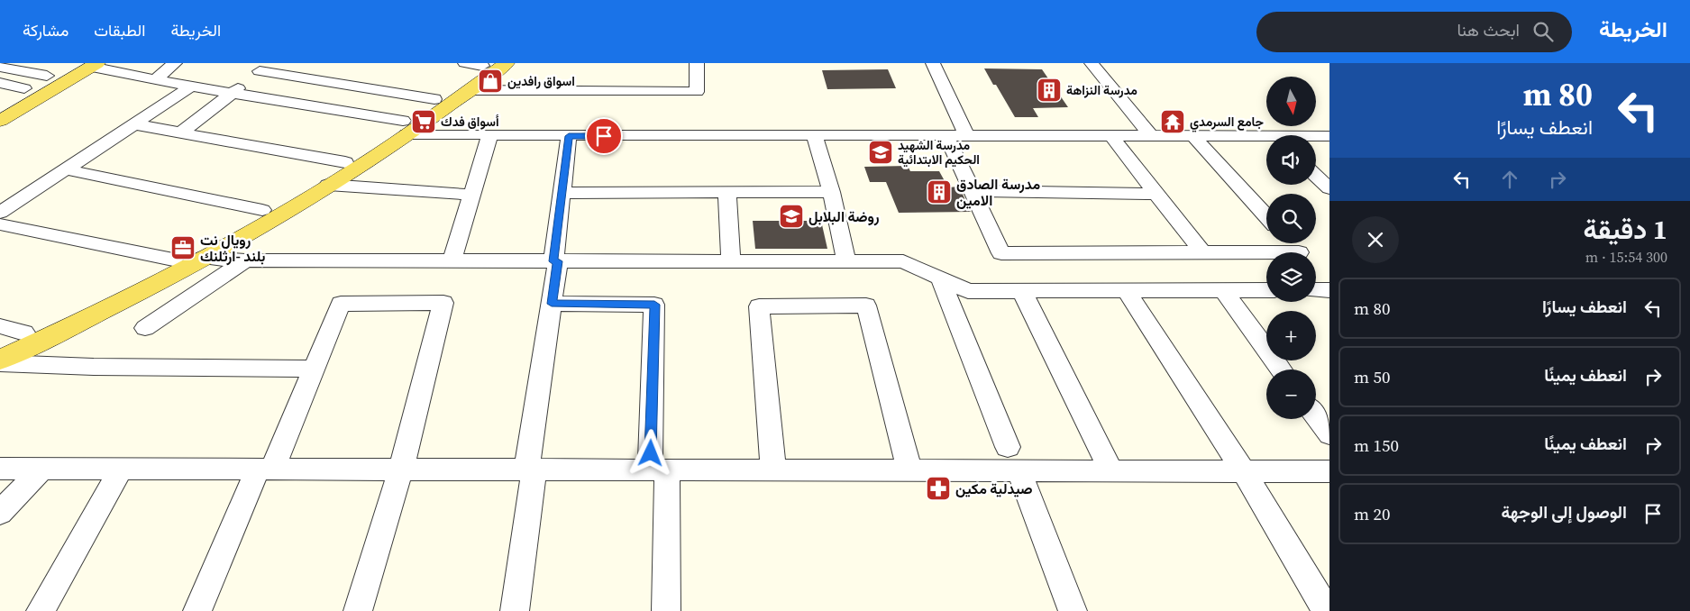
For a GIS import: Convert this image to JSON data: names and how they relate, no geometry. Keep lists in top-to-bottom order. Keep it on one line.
{"places":{"shop":["اسواق رافدين"],"building":["مدرسة النزاهة","مدرسة الصادق الامين"],"supermarket":["أسواق فدك"],"temple":["جامع السرمدي"],"school or university":["مدرسة الشهيد الحكيم الابتدائية","روضة البلابل"],"office":["رويال نت بلند -ارثلنك"],"pharmacy":["صيدلية مكين"]},"north":"bottom","page":{"header":"الخريطة","search":"ابحث هنا","nav":["الخريطة","الطبقات","مشاركة"],"turn":["80 m","انعطف يسارًا"],"map_buttons":["+","−"],"heading":["1 دقيقة","300 m · 15:54"],"list":[{"name":"انعطف يسارًا","value":"80 m"},{"name":"انعطف يمينًا","value":"50 m"},{"name":"انعطف يمينًا","value":"150 m"},{"name":"الوصول إلى الوجهة","value":"20 m"}]}}
